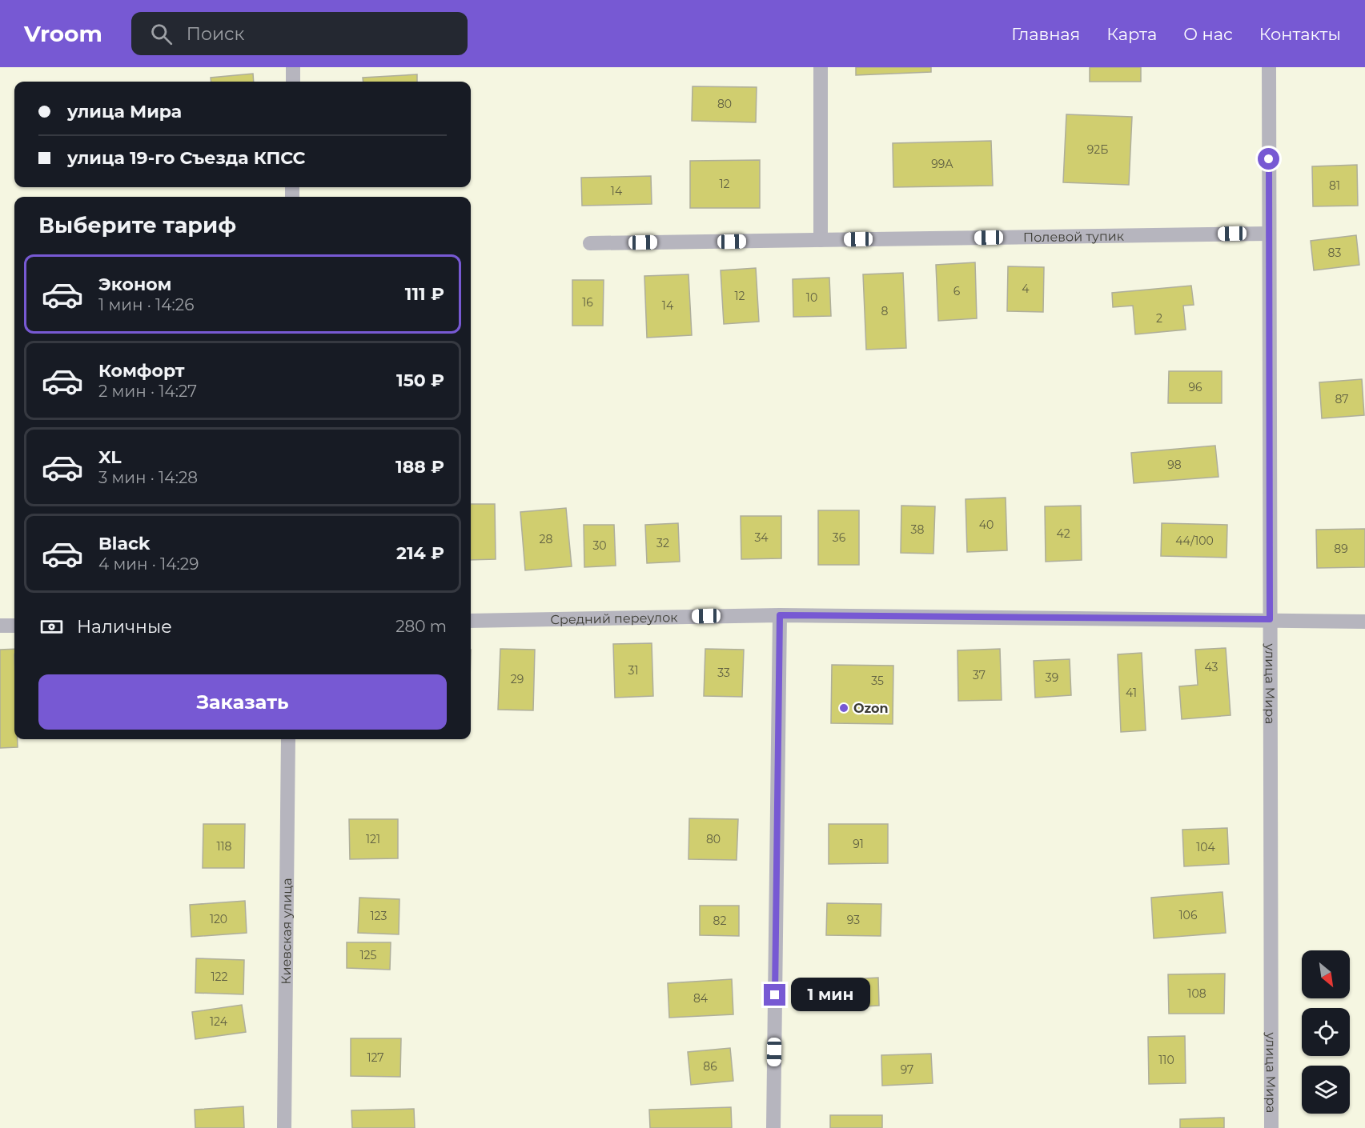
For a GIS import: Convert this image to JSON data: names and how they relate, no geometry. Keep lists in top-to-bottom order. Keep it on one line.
{"streets":{"street":["Полевой тупик","Средний переулок","улица Мира","Киевская улица"]},"crossings":[["Полевой тупик","улица Мира"],["Средний переулок","улица Мира"]],"places":["Ozon"],"house_numbers":["80","92Б","99А","12","81","14","83","4","6","12","10","16","14","8","2","96","87","98","40","38","42","34","36","28","44/100","32","30","89","43","31","33","37","39","29","35","41","121","80","91","118","104","106","123","120","93","82","125","122","108","84","124","127","110","86","97"],"north":"bottom right","page":{"header":"Vroom","search":"Поиск","nav":["Главная","Карта","О нас","Контакты"],"banner":["улица Мира","улица 19-го Съезда КПСС"],"heading":"Выберите тариф","list":[{"name":"Эконом","note":"1 мин · 14:26","value":"111 ₽"},{"name":"Комфорт","note":"2 мин · 14:27","value":"150 ₽"},{"name":"XL","note":"3 мин · 14:28","value":"188 ₽"},{"name":"Black","note":"4 мин · 14:29","value":"214 ₽"}],"pay":["Наличные","280 m"],"buttons":"Заказать","bubble":"1 мин"}}
